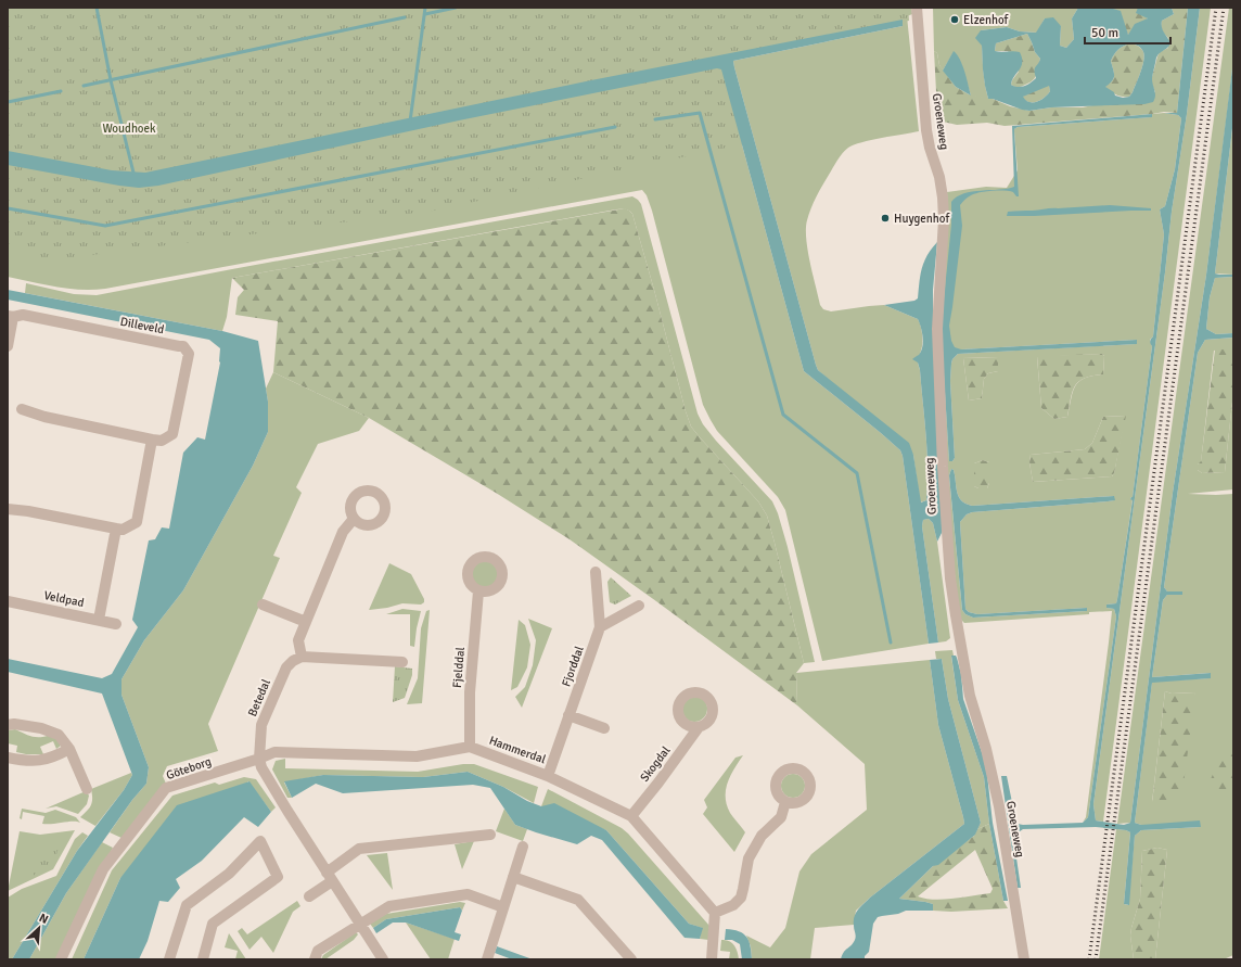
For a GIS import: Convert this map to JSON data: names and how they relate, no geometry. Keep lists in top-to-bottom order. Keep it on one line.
{"streets":{"street":["Groeneweg","Dilleveld","Veldpad","Fjorddal","Fjelddal","Betedal","Hammerdal","Skogdal","Göteborg"]},"crossings":[["Fjorddal","Hammerdal"],["Fjelddal","Hammerdal"],["Betedal","Hammerdal"],["Betedal","Göteborg"],["Hammerdal","Skogdal"],["Hammerdal","Göteborg"]],"parks":["Woudhoek"],"places":["Elzenhof","Huygenhof"],"scale_bar":"50 m","north":"top right"}
